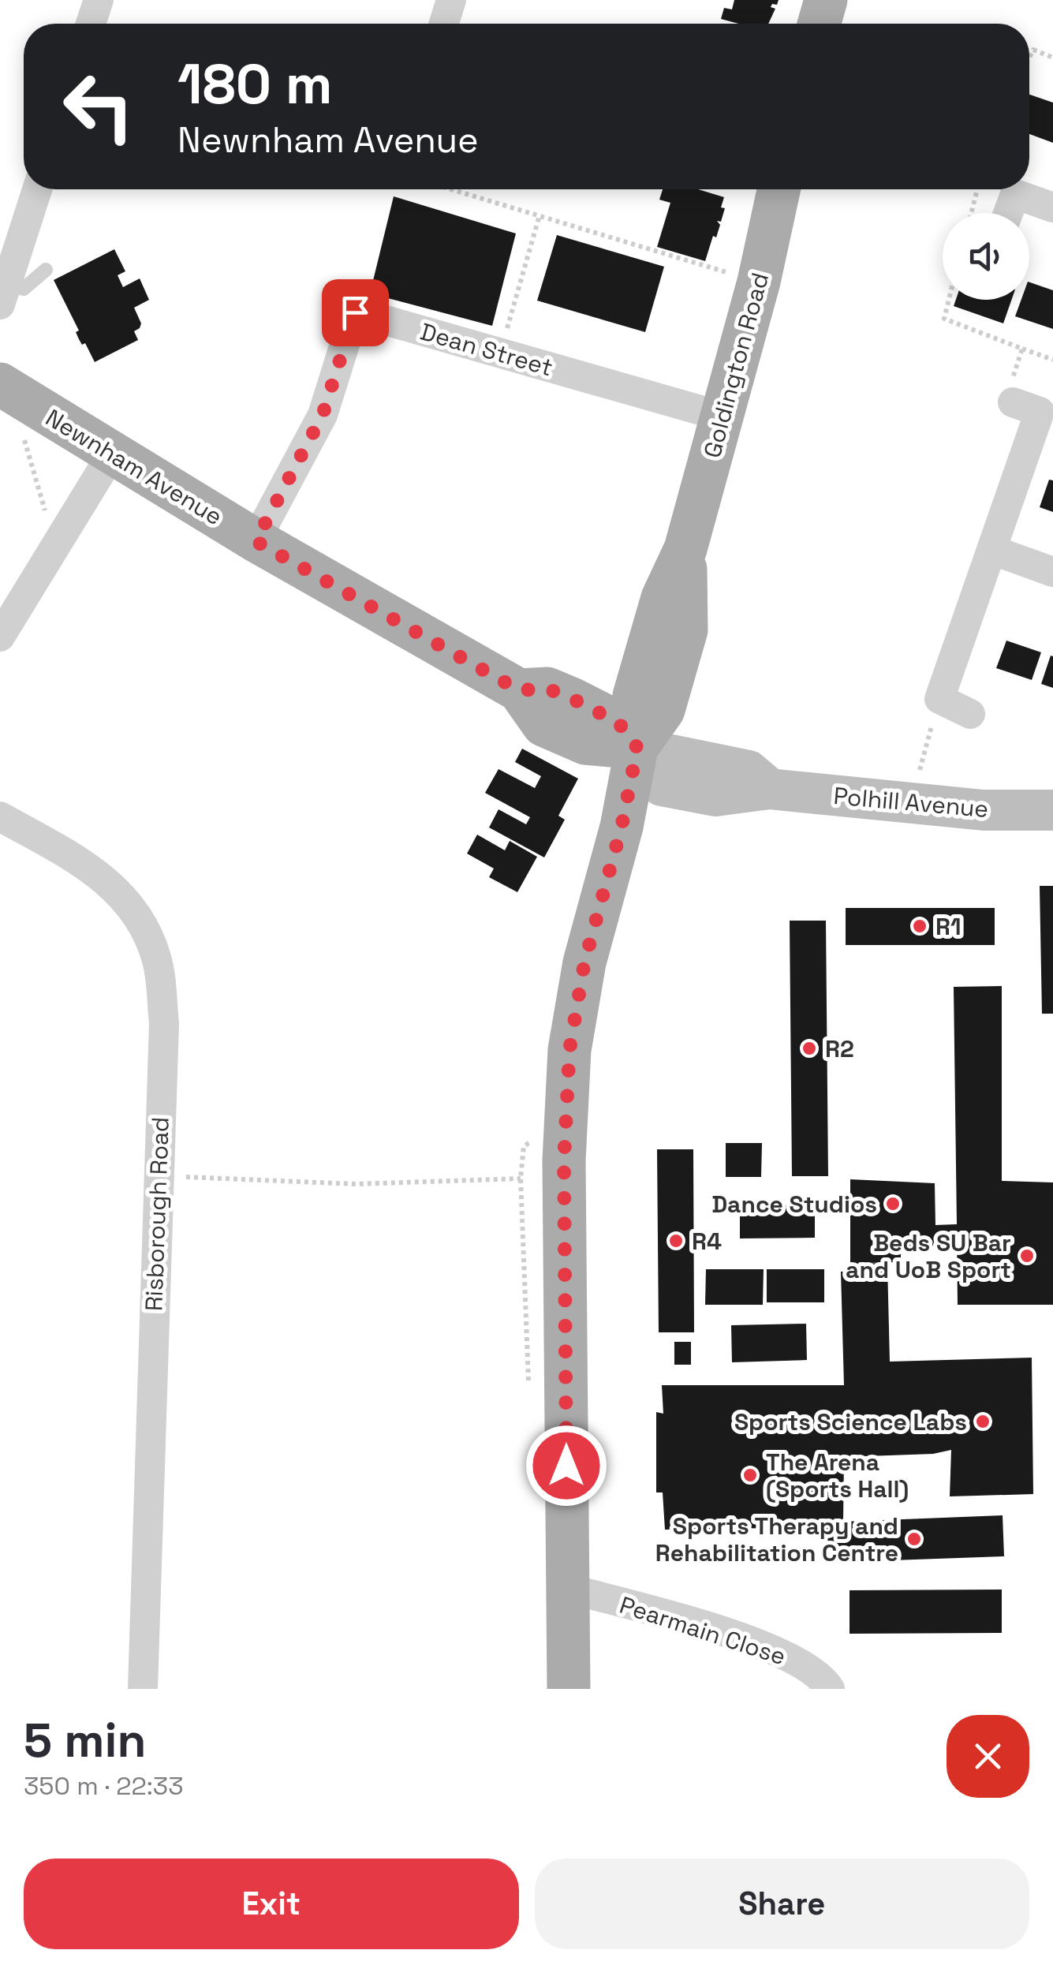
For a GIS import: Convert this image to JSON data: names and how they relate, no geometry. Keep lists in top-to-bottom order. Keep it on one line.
{"streets":{"main road":["Goldington Road","Newnham Avenue"],"street":["Dean Street","Polhill Avenue","Risborough Road","Pearmain Close"]},"crossings":[["Dean Street","Goldington Road"],["Dean Street","Newnham Avenue"],["Goldington Road","Newnham Avenue"],["Goldington Road","Polhill Avenue"],["Goldington Road","Pearmain Close"],["Newnham Avenue","Polhill Avenue"]],"places":["R1","R2","Dance Studios","R4","Beds SU Bar and UoB Sport","Sports Science Labs","The Arena (Sports Hall)","Sports Therapy and Rehabilitation Centre"],"page":{"turn":["180 m","Newnham Avenue"],"heading":["5 min","350 m · 22:33"],"buttons":["Exit","Share"]}}
